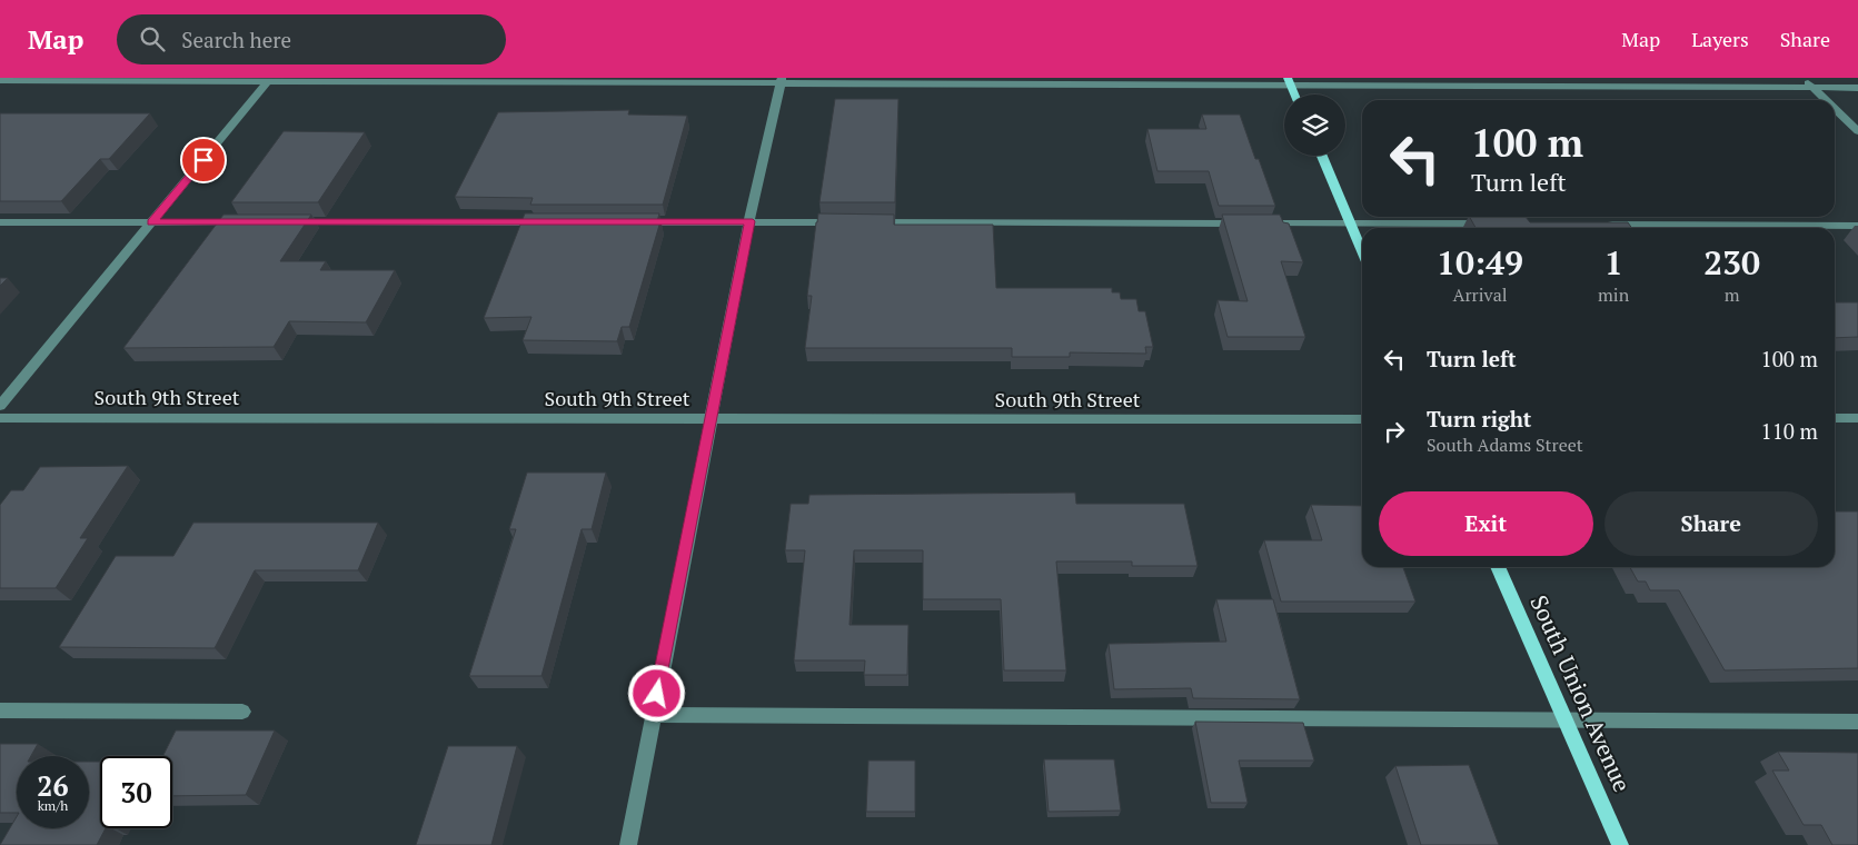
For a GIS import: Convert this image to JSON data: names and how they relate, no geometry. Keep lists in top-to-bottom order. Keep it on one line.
{"streets":{"main road":["South Union Avenue"],"street":["South 9th Street"]},"page":{"header":"Map","search":"Search here","nav":["Map","Layers","Share"],"turn":["100 m","Turn left"],"eta":["10:49","Arrival","1","min","230","m"],"list":[{"name":"Turn left","value":"100 m"},{"name":"Turn right","note":"South Adams Street","value":"110 m"}],"buttons":["Exit","Share"],"speed":"26 km/h","limit":"30"}}
